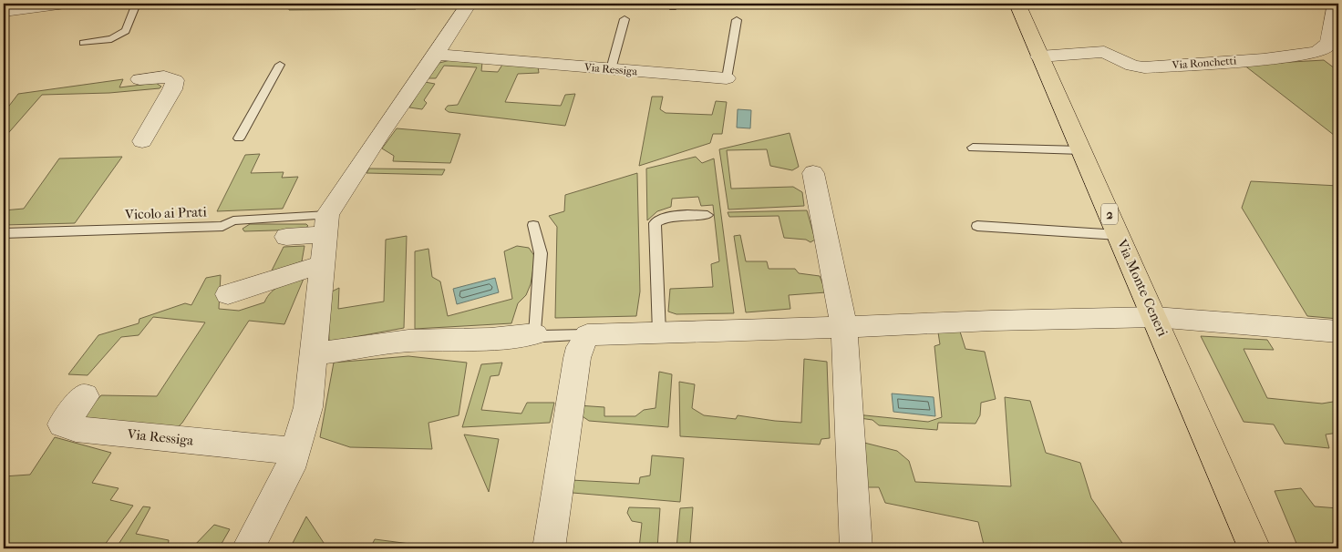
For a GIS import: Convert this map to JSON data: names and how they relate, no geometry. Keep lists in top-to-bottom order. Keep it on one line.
{"streets":{"main road":["2","Via Monte Ceneri"],"street":["Via Ronchetti","Via Ressiga"],"lane":["Vicolo ai Prati"]},"crossings":[["Via Ronchetti","Via Monte Ceneri"]]}
